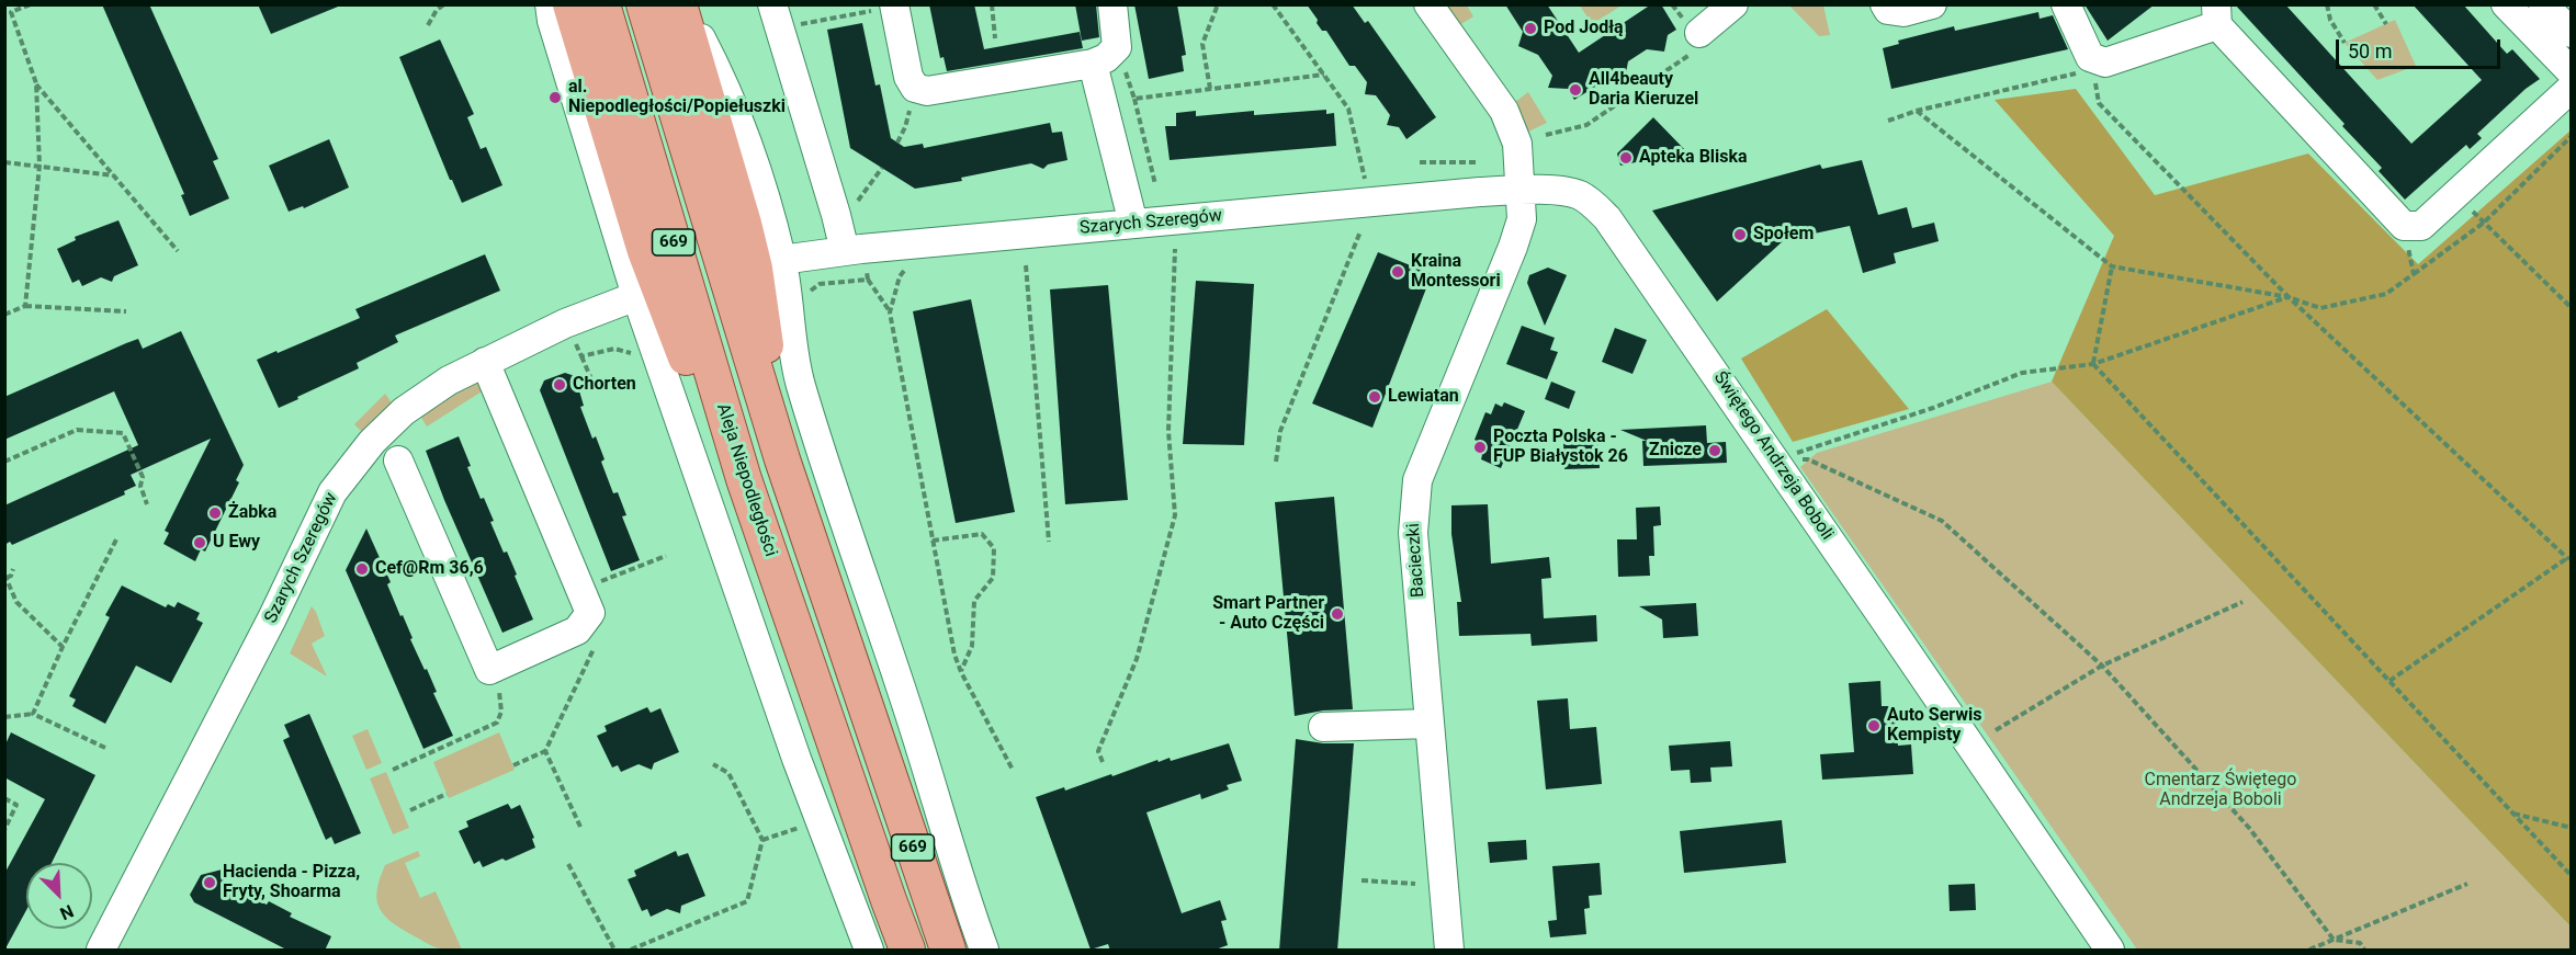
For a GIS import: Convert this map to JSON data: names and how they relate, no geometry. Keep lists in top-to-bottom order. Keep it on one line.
{"streets":{"main road":["669","Aleja Niepodległości"],"street":["Szarych Szeregów","Świętego Andrzeja Boboli","Bacieczki"]},"crossings":[["Szarych Szeregów","Świętego Andrzeja Boboli"],["Szarych Szeregów","Bacieczki"],["Świętego Andrzeja Boboli","Bacieczki"]],"parks":["Cmentarz Świętego Andrzeja Boboli"],"places":["Pod Jodłą","All4beauty Daria Kieruzel","al. Niepodległości/Popiełuszki","Apteka Bliska","Społem","Kraina Montessori","Chorten","Lewiatan","Poczta Polska - FUP Białystok 26","Znicze","Żabka","U Ewy","Cef@Rm 36,6","Smart Partner - Auto Części","Auto Serwis Kempisty","Hacienda - Pizza, Fryty, Shoarma"],"scale_bar":"50 m","north":"bottom right"}
